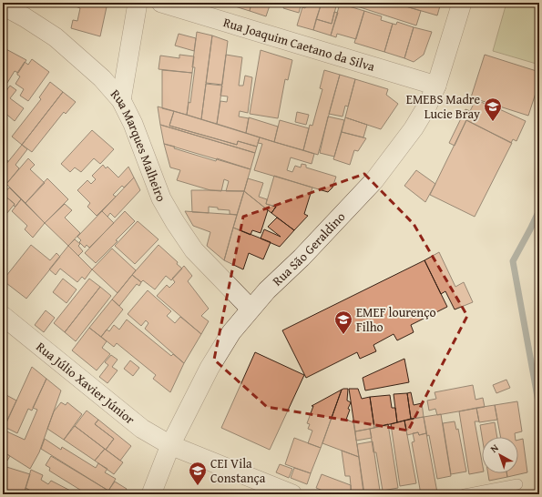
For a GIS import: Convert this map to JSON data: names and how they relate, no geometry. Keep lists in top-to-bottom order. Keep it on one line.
{"streets":{"street":["Rua Joaquim Caetano da Silva","Rua Marques Malheiro","Rua São Geraldino","Rua Júlio Xavier Júnior"]},"crossings":[["Rua Joaquim Caetano da Silva","Rua São Geraldino"],["Rua Marques Malheiro","Rua São Geraldino"],["Rua São Geraldino","Rua Júlio Xavier Júnior"]],"places":{"school or university":["EMEBS Madre Lucie Bray","EMEF lourenço Filho","CEI Vila Constança"]},"north":"top left"}
